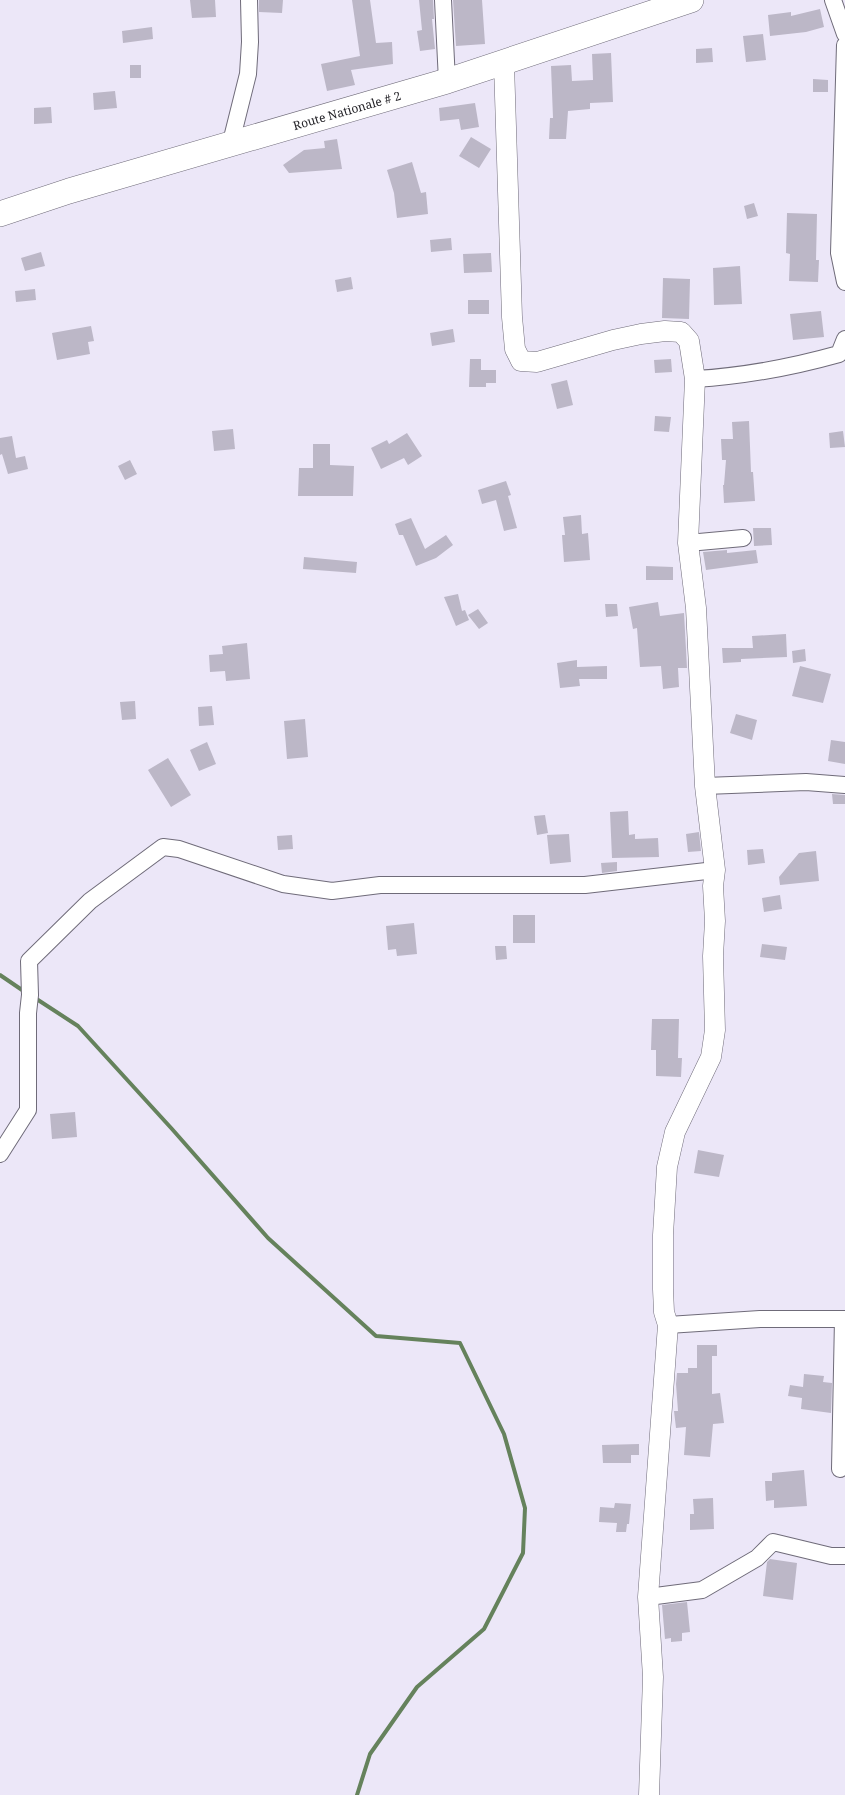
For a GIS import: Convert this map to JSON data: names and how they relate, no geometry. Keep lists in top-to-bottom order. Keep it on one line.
{"streets":{"main road":["Route Nationale # 2"]}}
